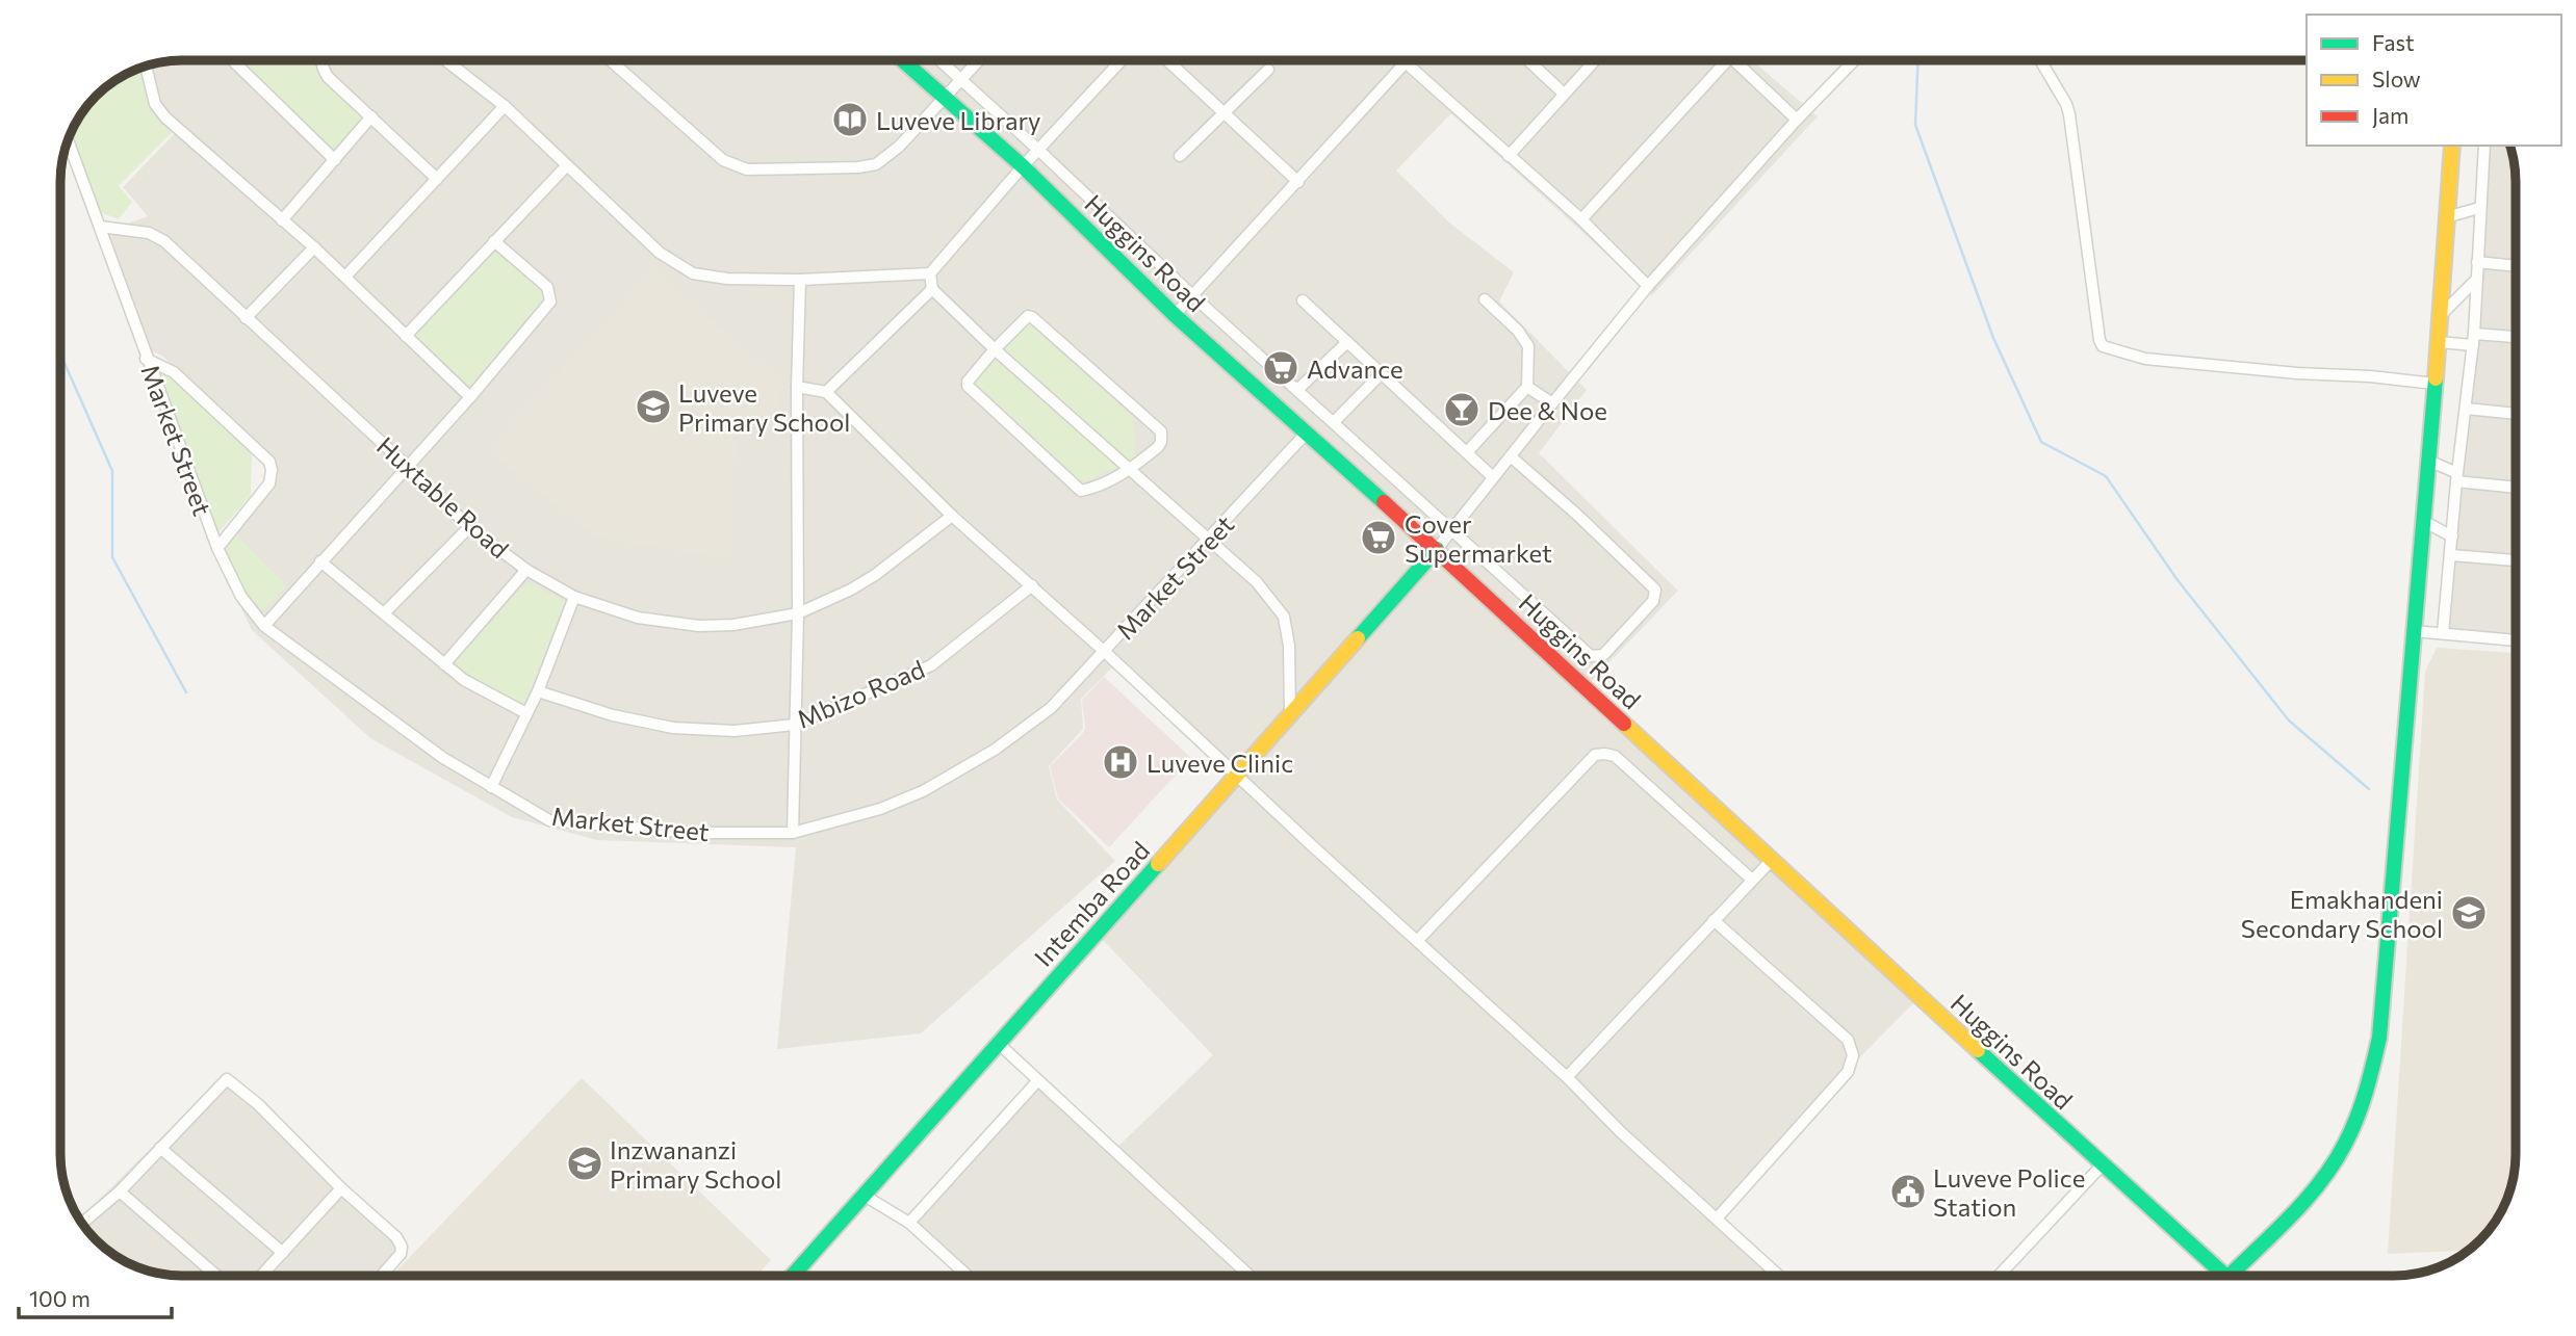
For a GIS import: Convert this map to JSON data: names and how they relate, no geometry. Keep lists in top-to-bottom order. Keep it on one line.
{"streets":{"street":["Huggins Road","Market Street","Huxtable Road","Mbizo Road","Intemba Road"]},"crossings":[["Huggins Road","Market Street"],["Huggins Road","Intemba Road"],["Market Street","Huxtable Road"]],"places":{"library":["Luveve Library"],"supermarket":["Advance","Cover Supermarket"],"school or university":["Luveve Primary School","Emakhandeni Secondary School","Inzwananzi Primary School"],"bar":["Dee & Noe"],"hospital":["Luveve Clinic"],"public building":["Luveve Police Station"]},"legend":["Fast","Slow","Jam"],"scale_bar":"100 m"}
